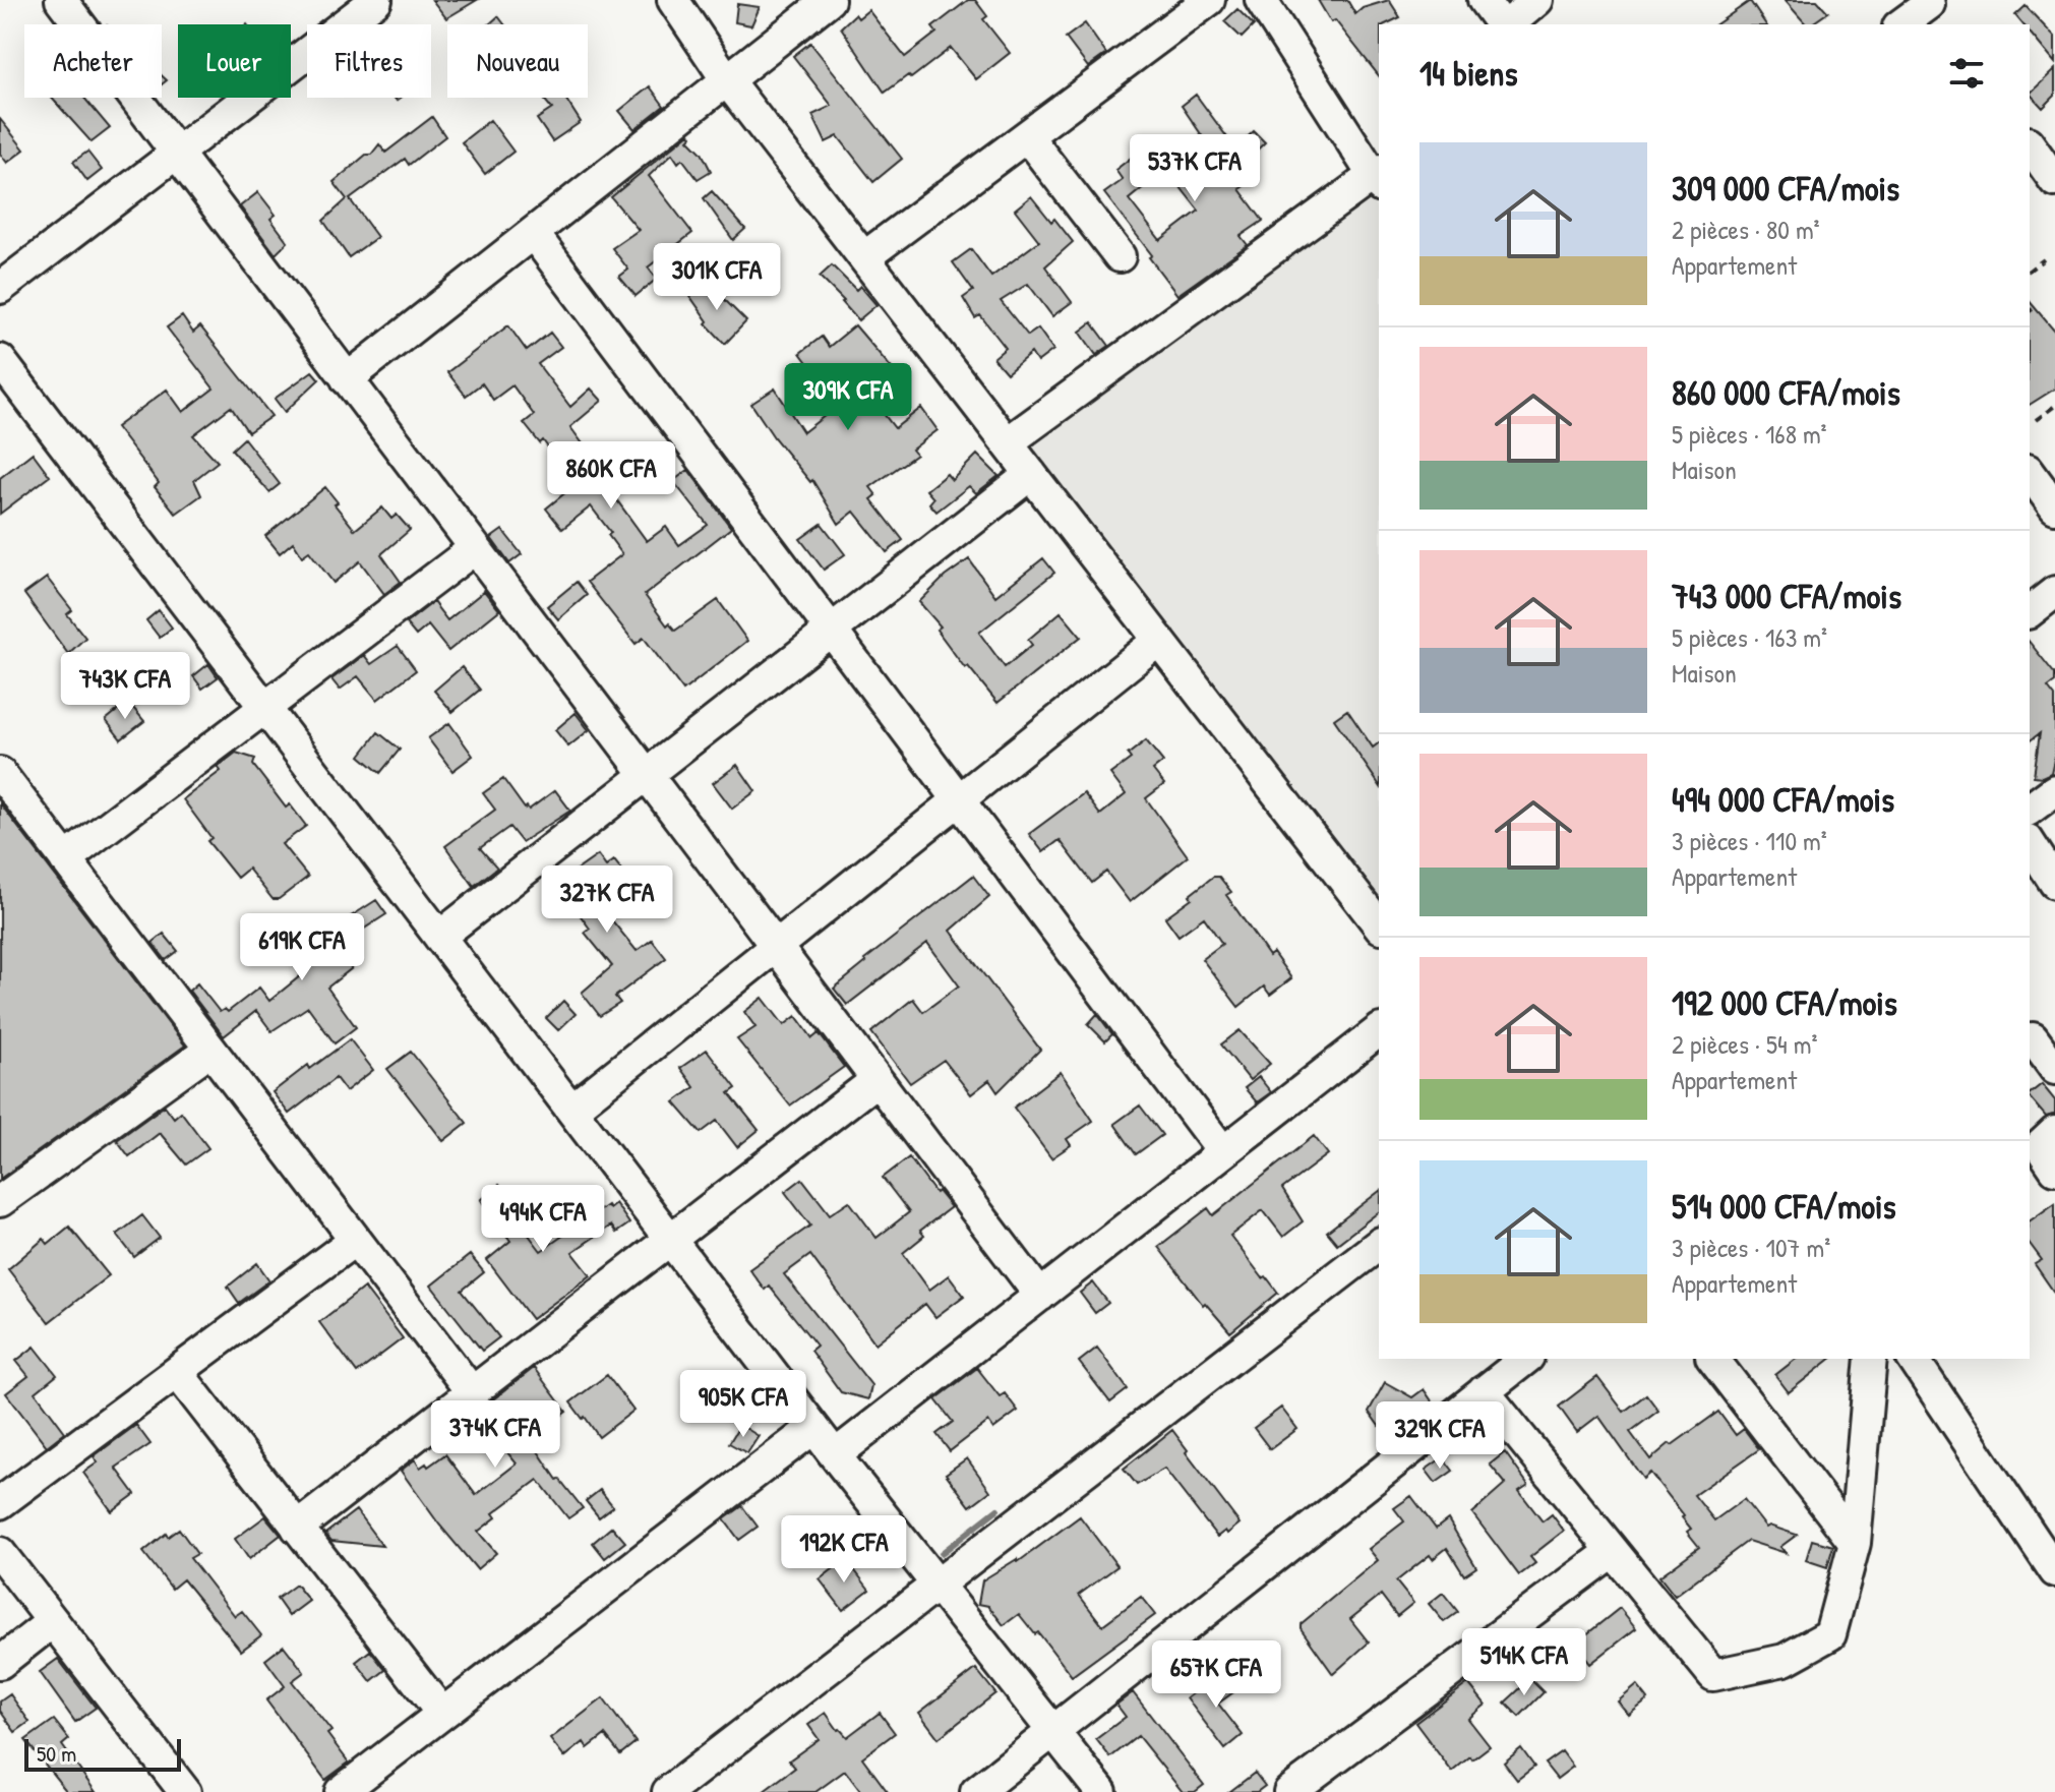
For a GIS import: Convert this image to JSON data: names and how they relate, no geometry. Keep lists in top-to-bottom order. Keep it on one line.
{"scale_bar":"50 m","page":{"chip":["Acheter","Louer","Filtres","Nouveau"],"heading":"14 biens","list":[{"name":"309 000 CFA/mois","note":"2 pièces · 80 m² · Appartement"},{"name":"860 000 CFA/mois","note":"5 pièces · 168 m² · Maison"},{"name":"743 000 CFA/mois","note":"5 pièces · 163 m² · Maison"},{"name":"494 000 CFA/mois","note":"3 pièces · 110 m² · Appartement"},{"name":"192 000 CFA/mois","note":"2 pièces · 54 m² · Appartement"},{"name":"514 000 CFA/mois","note":"3 pièces · 107 m² · Appartement"}],"price":["537K CFA","301K CFA","309K CFA","860K CFA","743K CFA","327K CFA","619K CFA","494K CFA","905K CFA","374K CFA","329K CFA","192K CFA","514K CFA","657K CFA"],"scale":"50 m"}}
